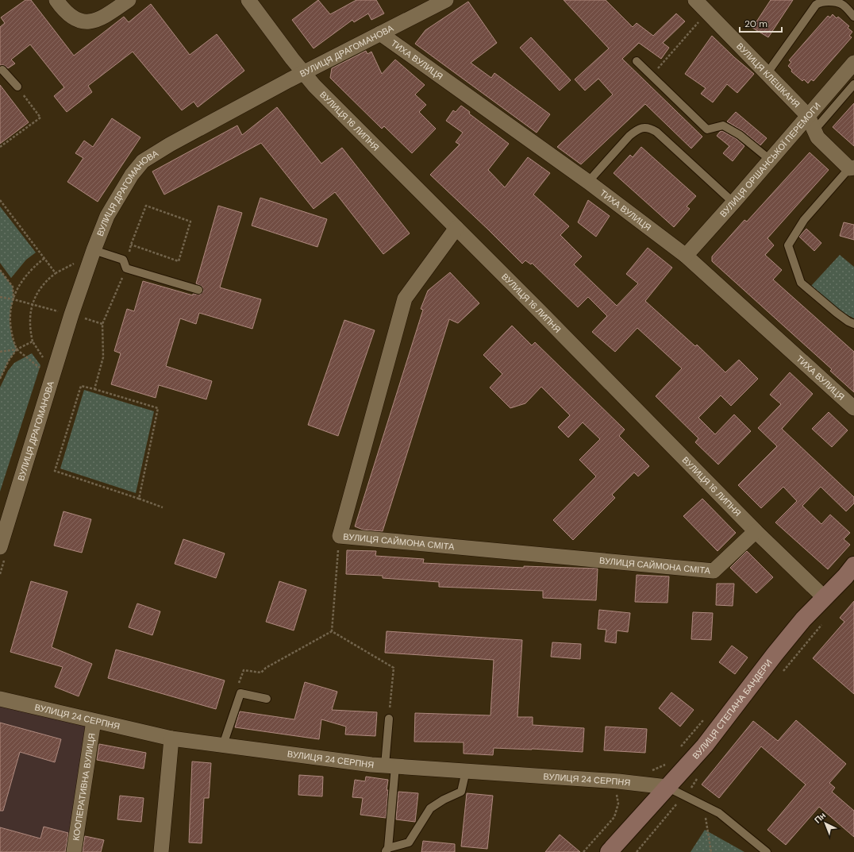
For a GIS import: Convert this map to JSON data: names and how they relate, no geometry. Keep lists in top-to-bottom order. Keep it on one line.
{"streets":{"main road":["ВУЛИЦЯ СТЕПАНА БАНДЕРИ"],"street":["ВУЛИЦЯ ДРАГОМАНОВА","ТИХА ВУЛИЦЯ","ВУЛИЦЯ КЛЕШКАНЯ","ВУЛИЦЯ 16 ЛИПНЯ","ВУЛИЦЯ ОРШАНСЬКОЇ ПЕРЕМОГИ","ВУЛИЦЯ САЙМОНА СМІТА","ВУЛИЦЯ 24 СЕРПНЯ","КООПЕРАТИВНА ВУЛИЦЯ"]},"crossings":[["ВУЛИЦЯ ДРАГОМАНОВА","ТИХА ВУЛИЦЯ"],["ВУЛИЦЯ ДРАГОМАНОВА","ВУЛИЦЯ 16 ЛИПНЯ"],["ТИХА ВУЛИЦЯ","ВУЛИЦЯ ОРШАНСЬКОЇ ПЕРЕМОГИ"],["ВУЛИЦЯ КЛЕШКАНЯ","ВУЛИЦЯ ОРШАНСЬКОЇ ПЕРЕМОГИ"],["ВУЛИЦЯ 16 ЛИПНЯ","ВУЛИЦЯ САЙМОНА СМІТА"],["ВУЛИЦЯ 16 ЛИПНЯ","ВУЛИЦЯ СТЕПАНА БАНДЕРИ"],["ВУЛИЦЯ СТЕПАНА БАНДЕРИ","ВУЛИЦЯ 24 СЕРПНЯ"],["ВУЛИЦЯ 24 СЕРПНЯ","КООПЕРАТИВНА ВУЛИЦЯ"]],"scale_bar":"20 m","north":"top left"}
